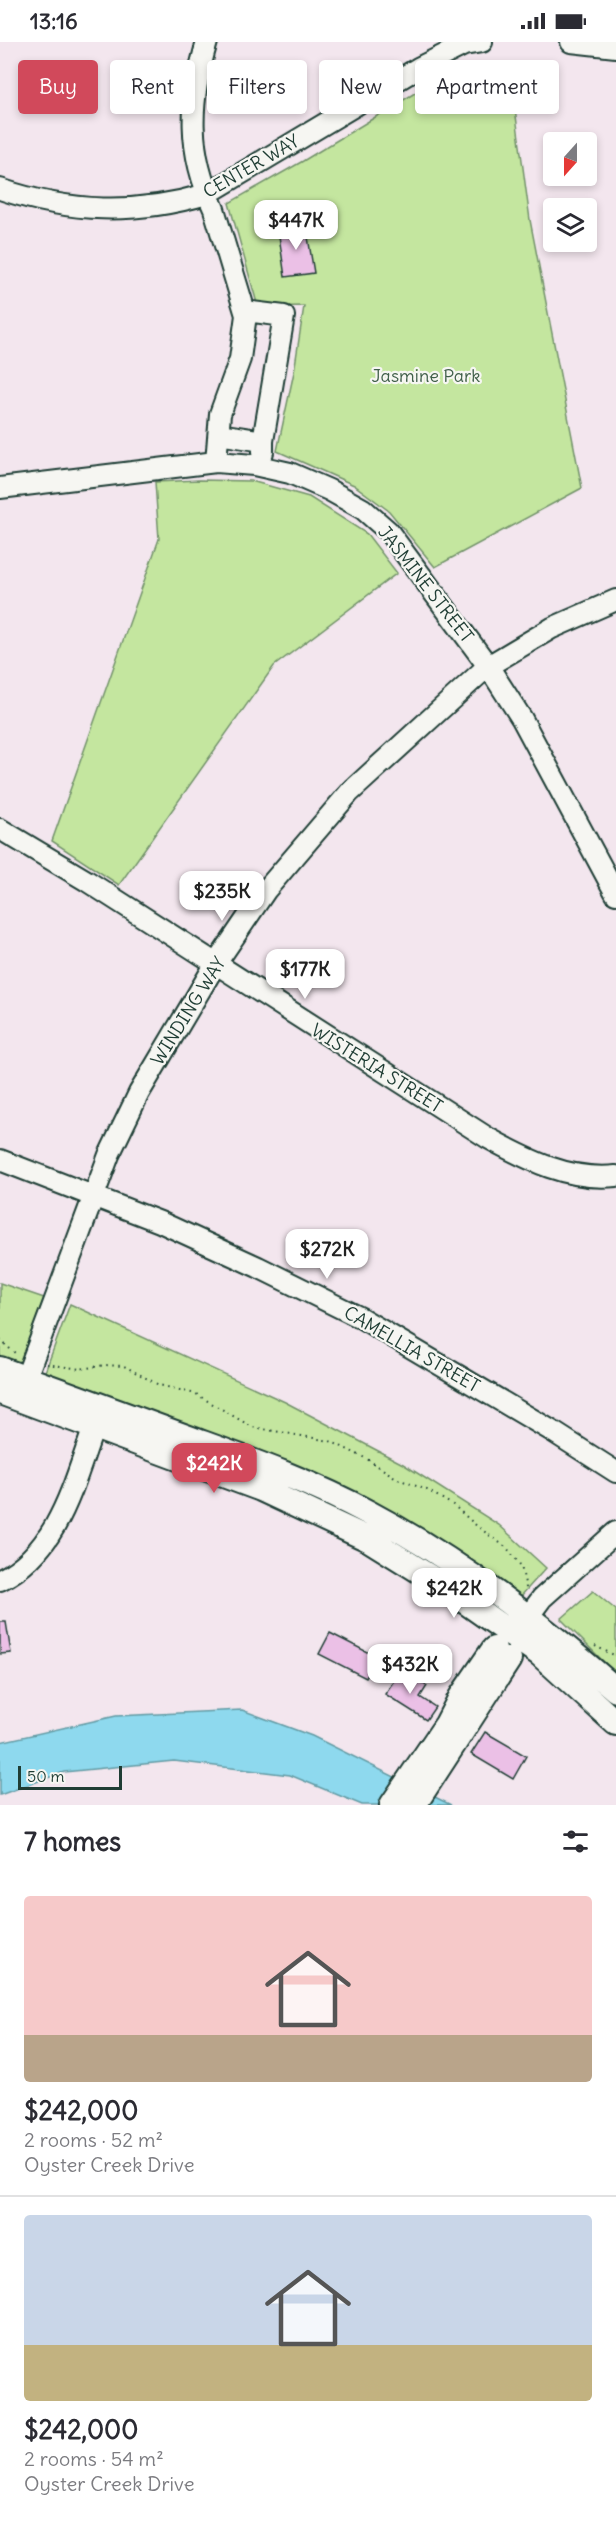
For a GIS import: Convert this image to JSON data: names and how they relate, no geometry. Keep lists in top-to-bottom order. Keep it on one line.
{"streets":{"street":["CENTER WAY","JASMINE STREET","WINDING WAY","WISTERIA STREET","CAMELLIA STREET"]},"crossings":[["JASMINE STREET","WINDING WAY"],["WINDING WAY","WISTERIA STREET"],["WINDING WAY","CAMELLIA STREET"]],"parks":["Jasmine Park"],"scale_bar":"50 m","north":"bottom","page":{"status":"13:16","chip":["Buy","Rent","Filters","New","Apartment"],"price":["$447K","$235K","$177K","$272K","$242K","$242K","$432K"],"scale":"50 m","heading":"7 homes","list":[{"name":"$242,000","note":"2 rooms · 52 m² · Oyster Creek Drive"},{"name":"$242,000","note":"2 rooms · 54 m² · Oyster Creek Drive"}]}}
